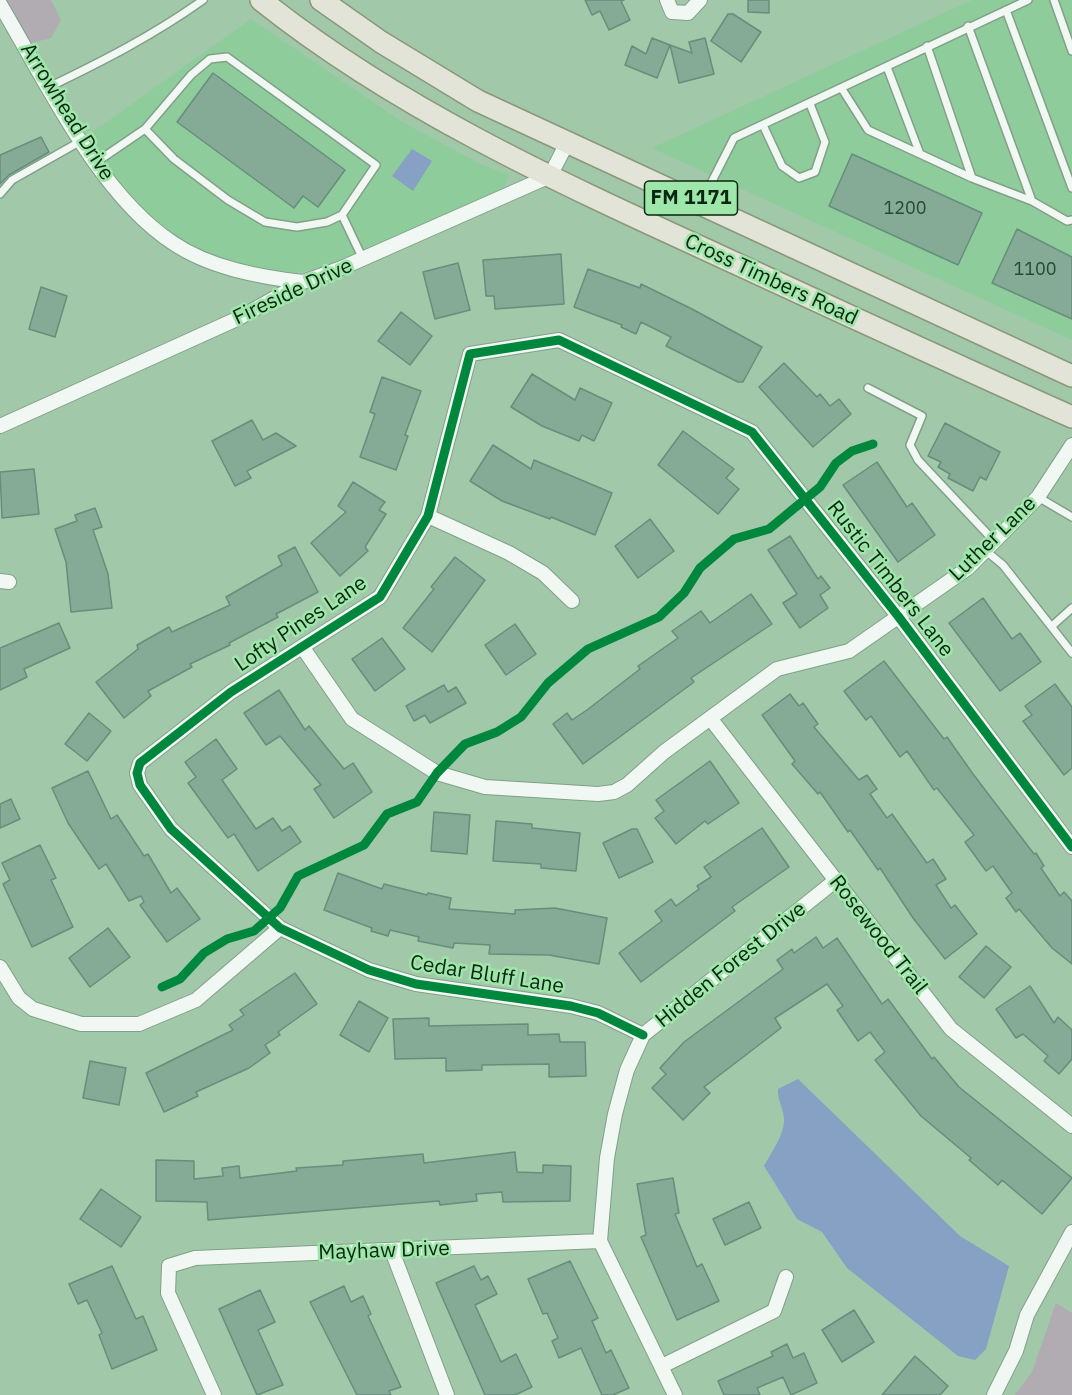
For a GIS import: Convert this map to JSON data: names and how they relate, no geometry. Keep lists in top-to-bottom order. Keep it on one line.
{"streets":{"main road":["FM 1171","Cross Timbers Road"],"street":["Arrowhead Drive","Fireside Drive","Luther Lane","Rustic Timbers Lane","Lofty Pines Lane","Rosewood Trail","Hidden Forest Drive","Cedar Bluff Lane","Mayhaw Drive"]},"crossings":[["Arrowhead Drive","Fireside Drive"],["Cross Timbers Road","Fireside Drive"],["Luther Lane","Rustic Timbers Lane"],["Luther Lane","Lofty Pines Lane"],["Luther Lane","Rosewood Trail"],["Rustic Timbers Lane","Lofty Pines Lane"],["Lofty Pines Lane","Cedar Bluff Lane"],["Rosewood Trail","Hidden Forest Drive"],["Hidden Forest Drive","Cedar Bluff Lane"],["Hidden Forest Drive","Mayhaw Drive"]],"house_numbers":["1200","1100"]}
